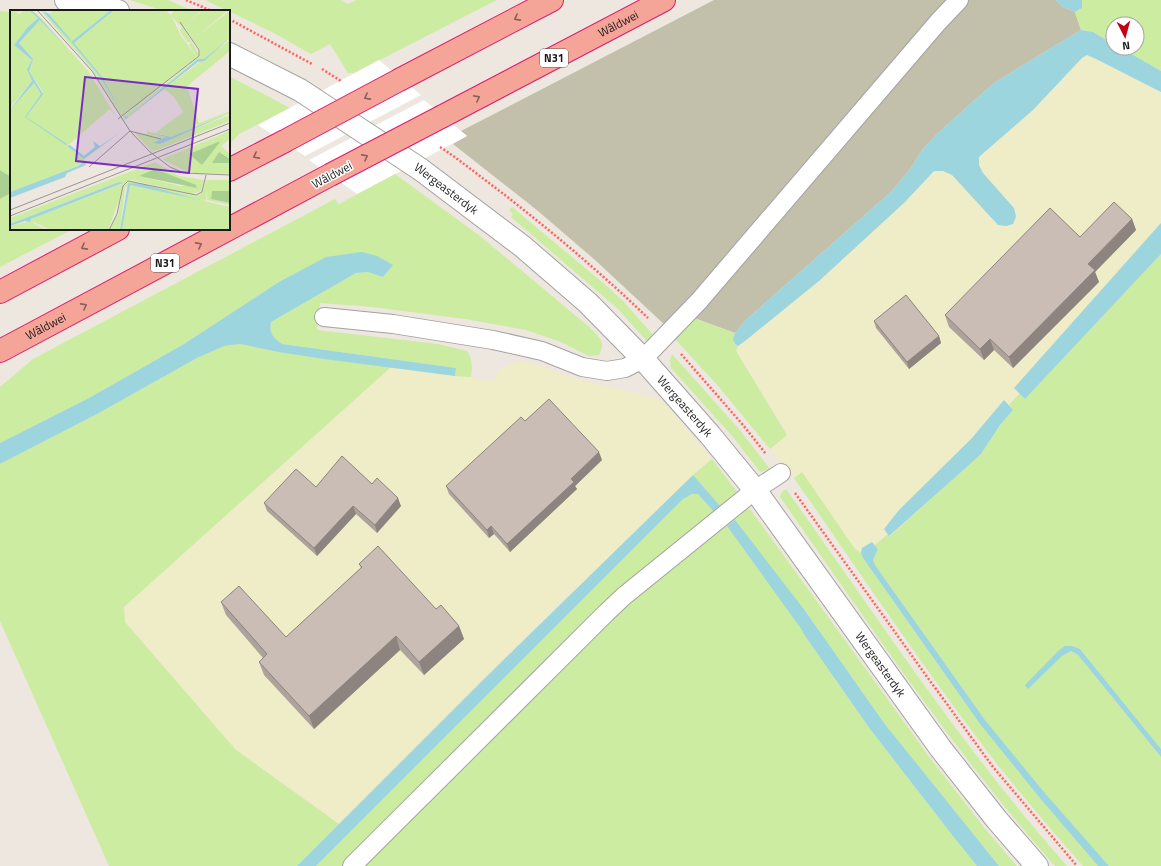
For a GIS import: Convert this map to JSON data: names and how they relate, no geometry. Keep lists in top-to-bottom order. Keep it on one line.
{"streets":{"highway":["Wâldwei","N31"],"street":["Wergeasterdyk"]},"north":"bottom"}
